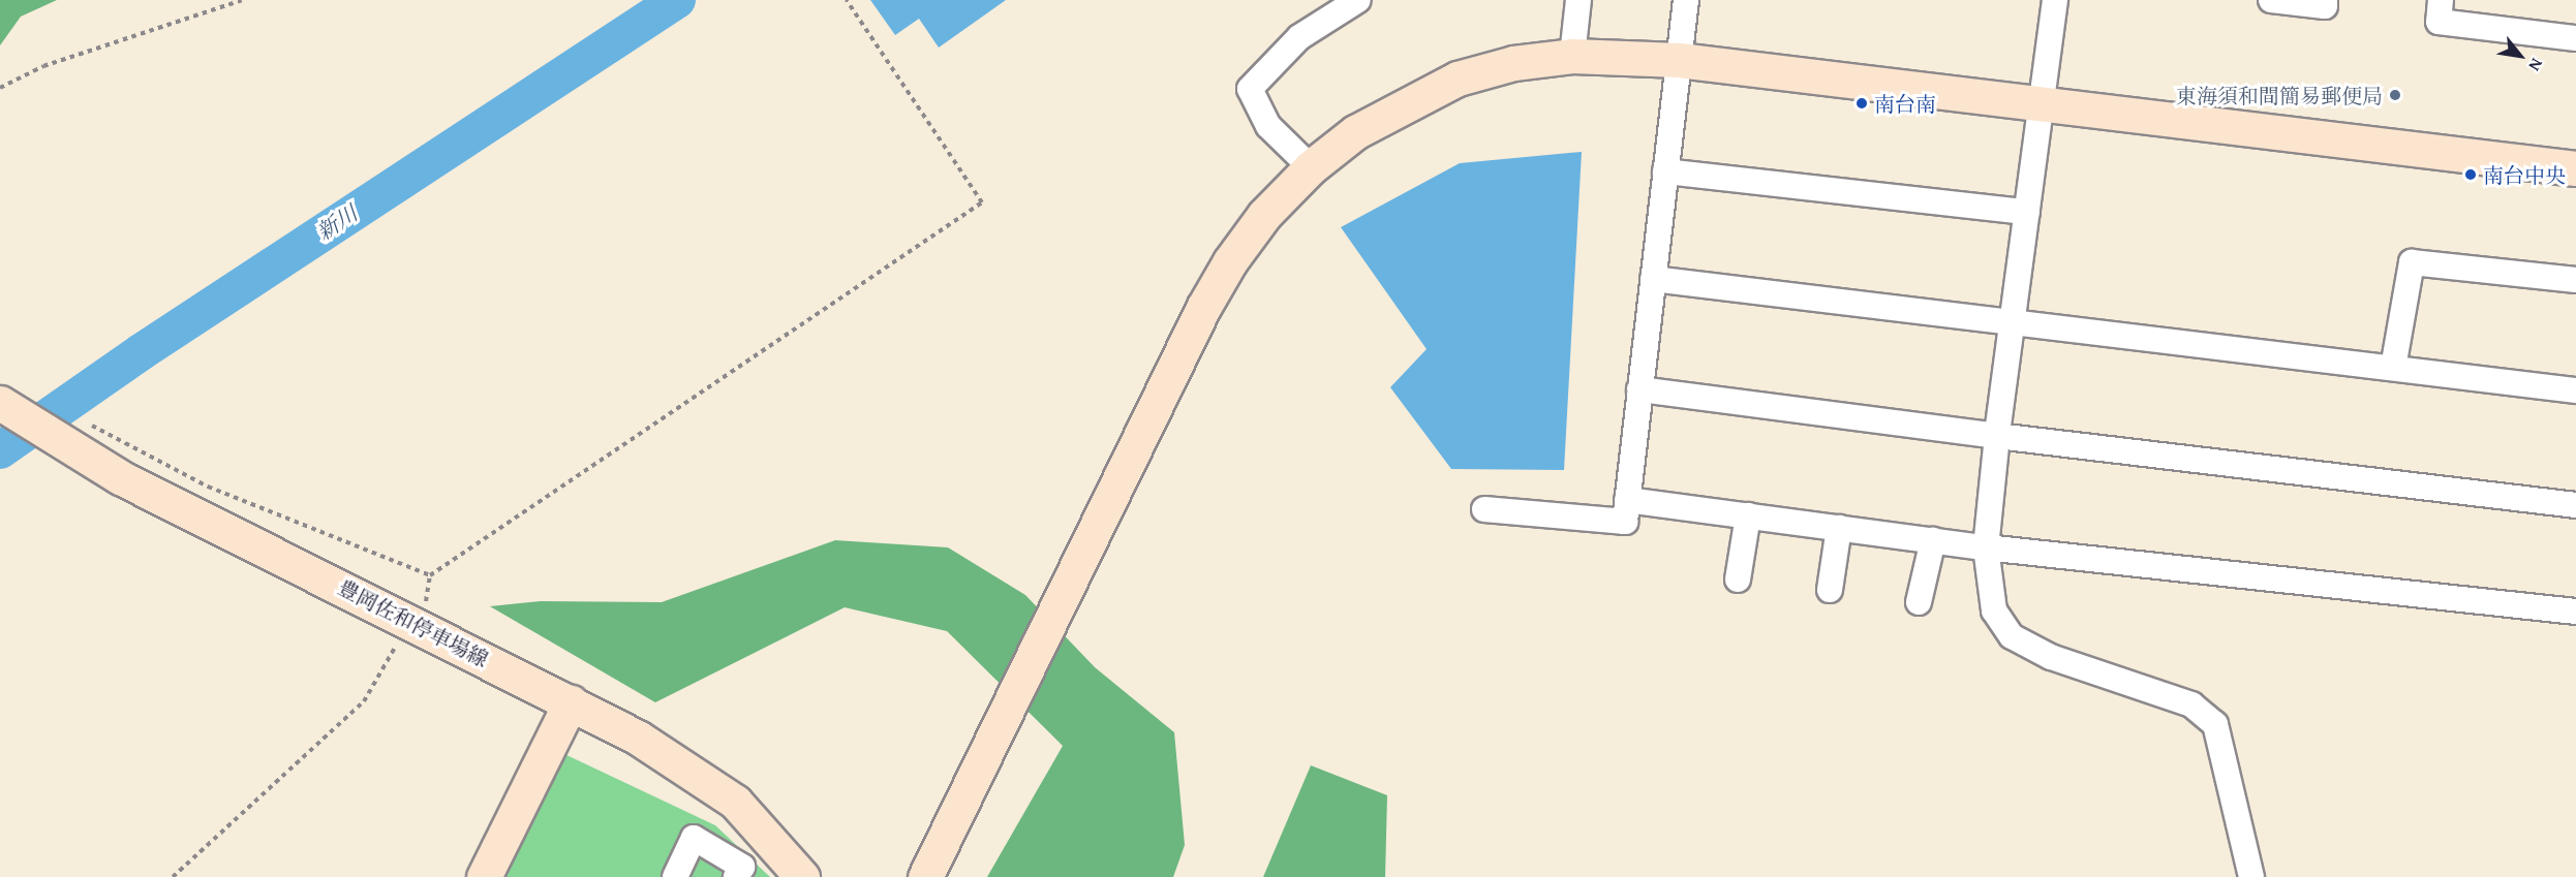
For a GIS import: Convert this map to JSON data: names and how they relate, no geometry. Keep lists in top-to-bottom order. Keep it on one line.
{"streets":{"street":["豊岡佐和停車場線"]},"water":["新川"],"places":["東海須和間簡易郵便局","南台南","南台中央"],"north":"bottom right"}
